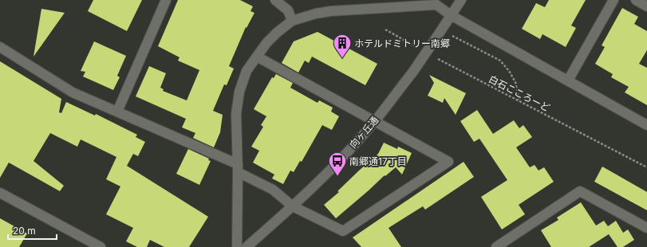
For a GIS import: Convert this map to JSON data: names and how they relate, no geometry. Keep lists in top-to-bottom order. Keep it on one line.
{"streets":{"street":["向ヶ丘通"],"path":["白石こころーど"]},"places":{"building":["ホテルドミトリー南郷"],"bus stop":["南郷通17丁目"]},"scale_bar":"20 m"}
